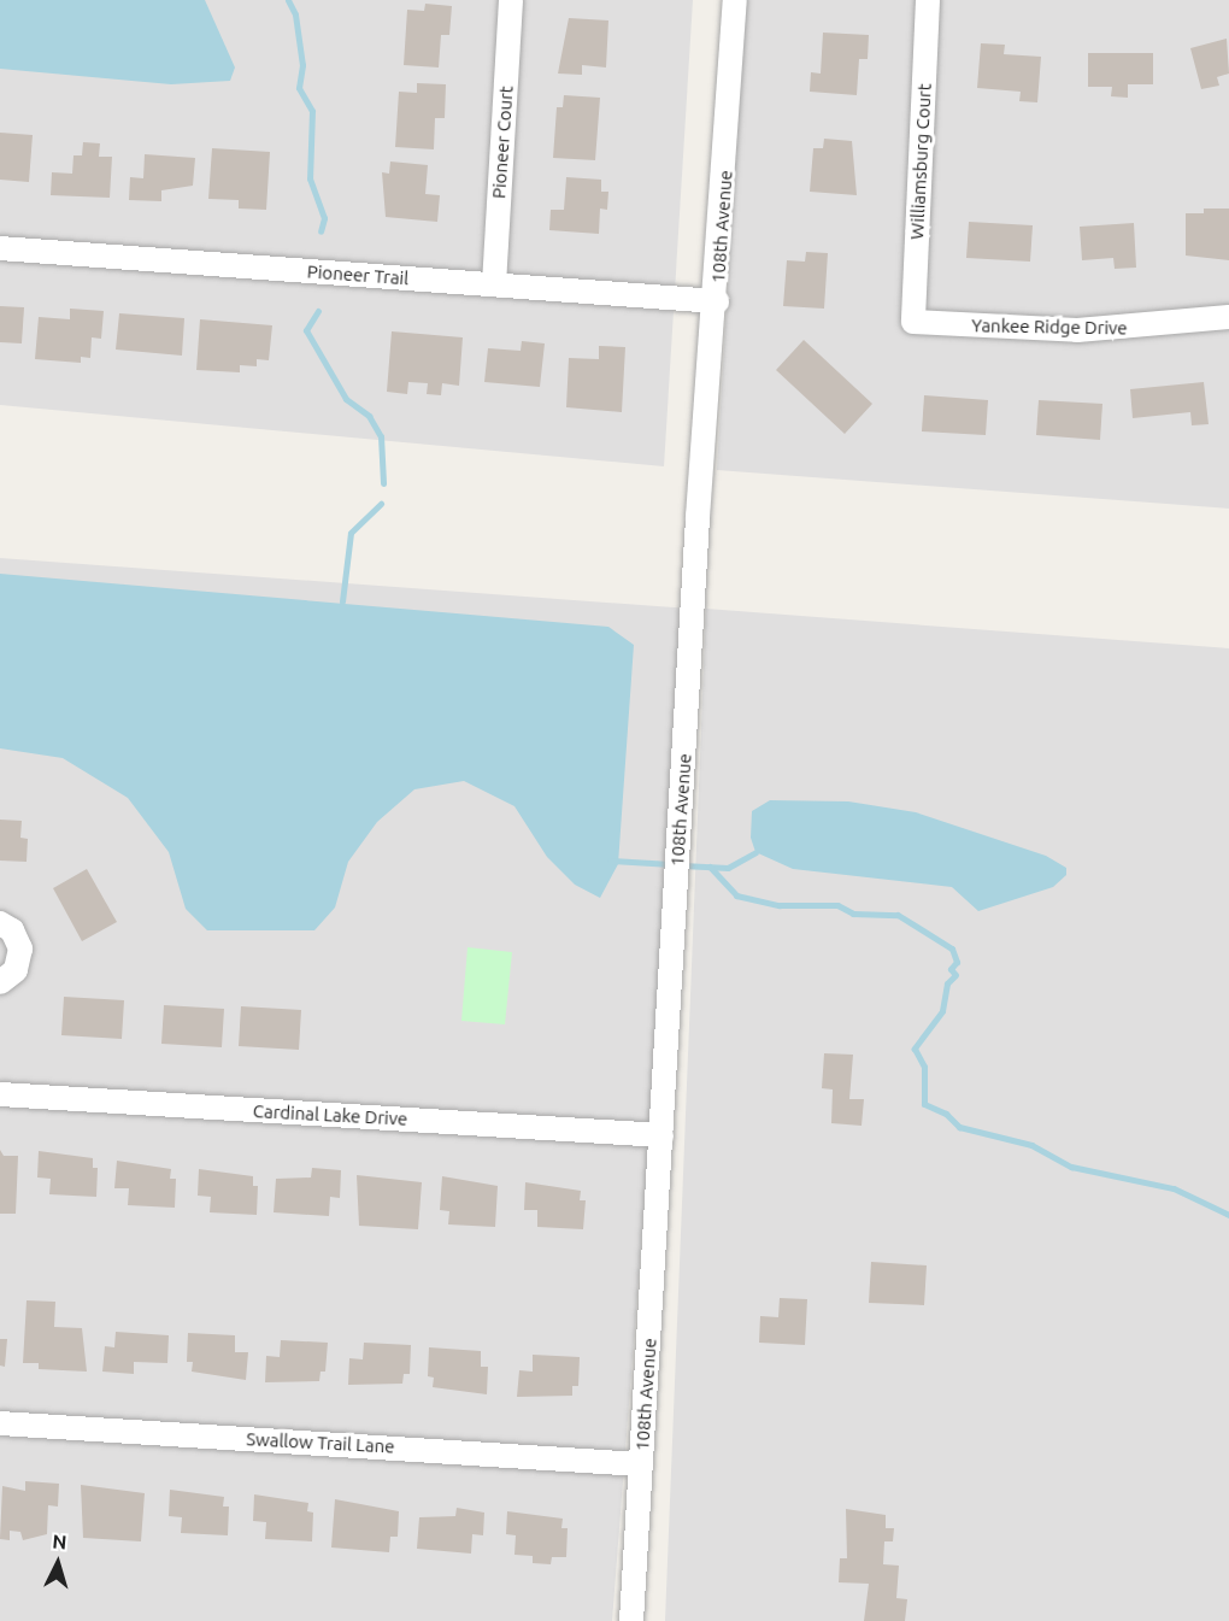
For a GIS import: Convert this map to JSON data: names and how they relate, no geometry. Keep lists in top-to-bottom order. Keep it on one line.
{"streets":{"street":["Pioneer Court","Williamsburg Court","108th Avenue","Pioneer Trail","Yankee Ridge Drive","Cardinal Lake Drive","Swallow Trail Lane"]},"crossings":[["Pioneer Court","Pioneer Trail"],["Williamsburg Court","Yankee Ridge Drive"],["108th Avenue","Pioneer Trail"],["108th Avenue","Cardinal Lake Drive"],["108th Avenue","Swallow Trail Lane"]],"north":"top"}
